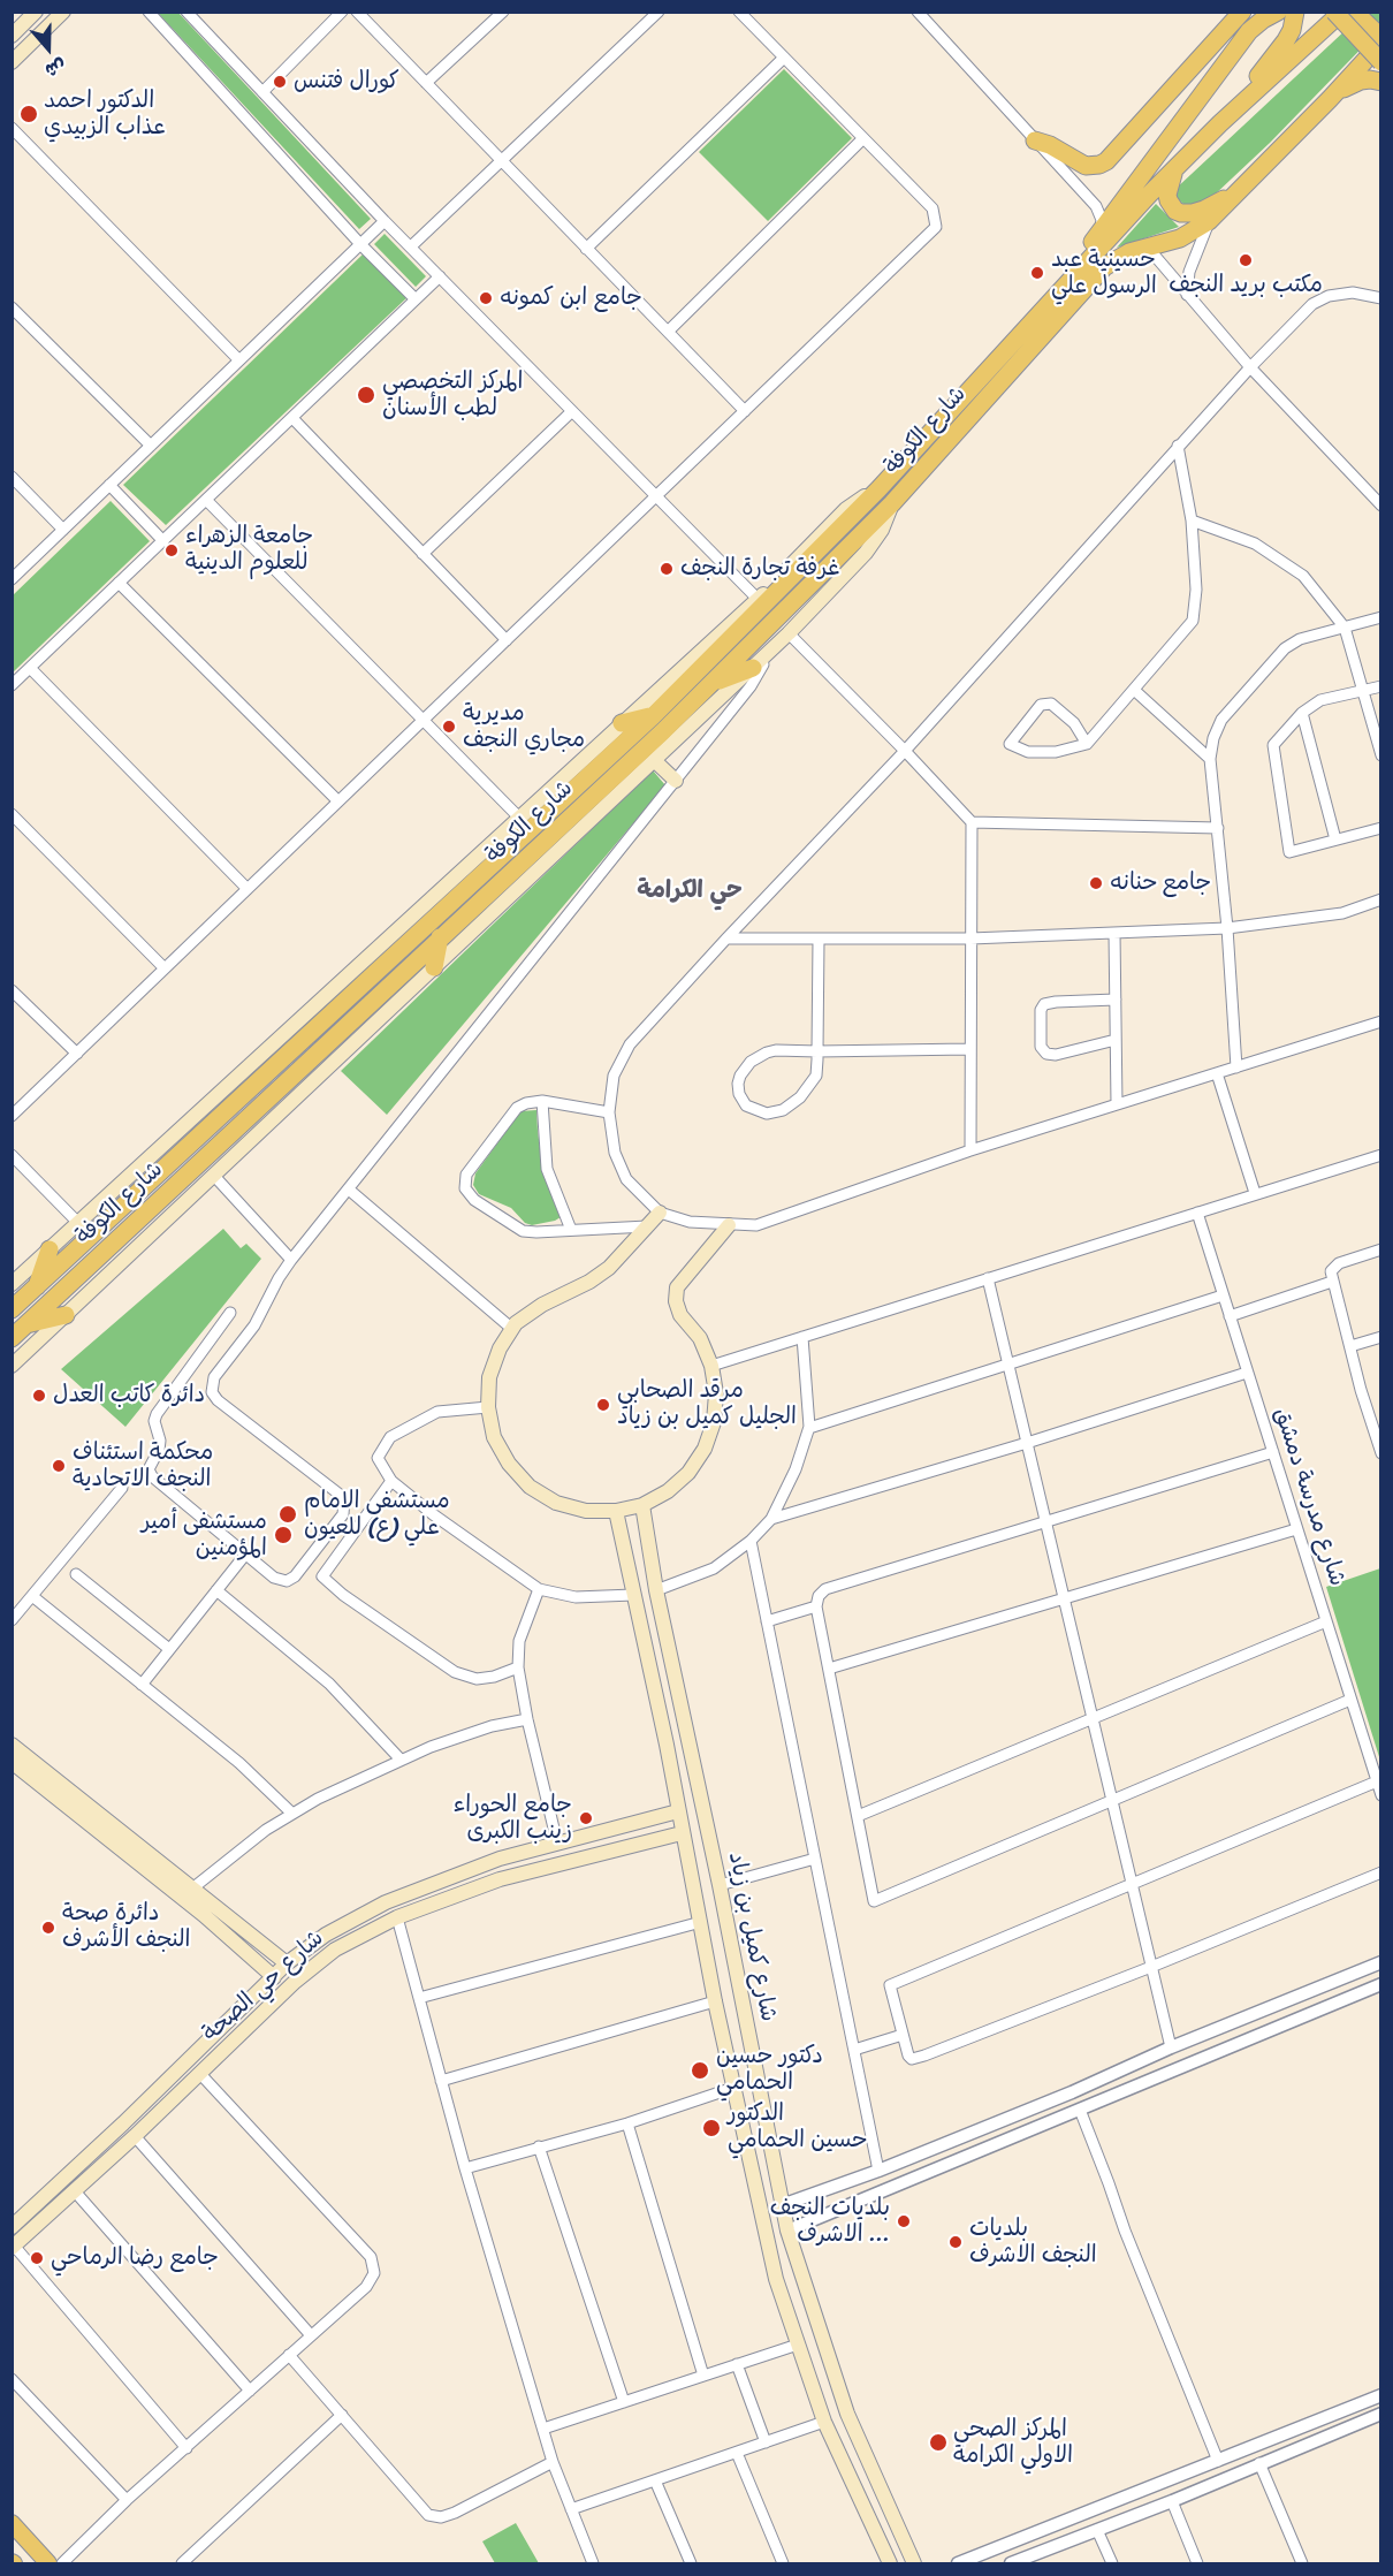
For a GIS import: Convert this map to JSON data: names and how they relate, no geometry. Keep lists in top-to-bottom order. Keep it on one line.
{"streets":{"highway":["شارع الكوفة"],"main road":["شارع كميل بن زياد","شارع حي الصحة"],"street":["شارع مدرسة دمشق"]},"crossings":[["شارع كميل بن زياد","شارع حي الصحة"]],"districts":["حي الكرامة"],"places":["كورال فتنس","الدكتور احمد عذاب الزبيدي","مكتب بريد النجف","حسينية عبد الرسول علي","جامع ابن كمونه","المركز التخصصي لطب الأسنان","جامعة الزهراء للعلوم الدينية","غرفة تجارة النجف","مديرية مجاري النجف","جامع حنانه","دائرة كاتب العدل","مرقد الصحابي الجليل كميل بن زياد","محكمة استئناف النجف الاتحادية","مستشفى الامام علي (ع) للعيون","مستشفى أمير المؤمنين","جامع الحوراء زينب الكبرى","دائرة صحة النجف الأشرف","دكتور حسين الحمامي","الدكتور حسين الحمامي","بلديات النجف الاشرف ...","بلديات النجف الاشرف","جامع رضا الرماحي","المركز الصحي الاولي الكرامة"],"north":"bottom"}
